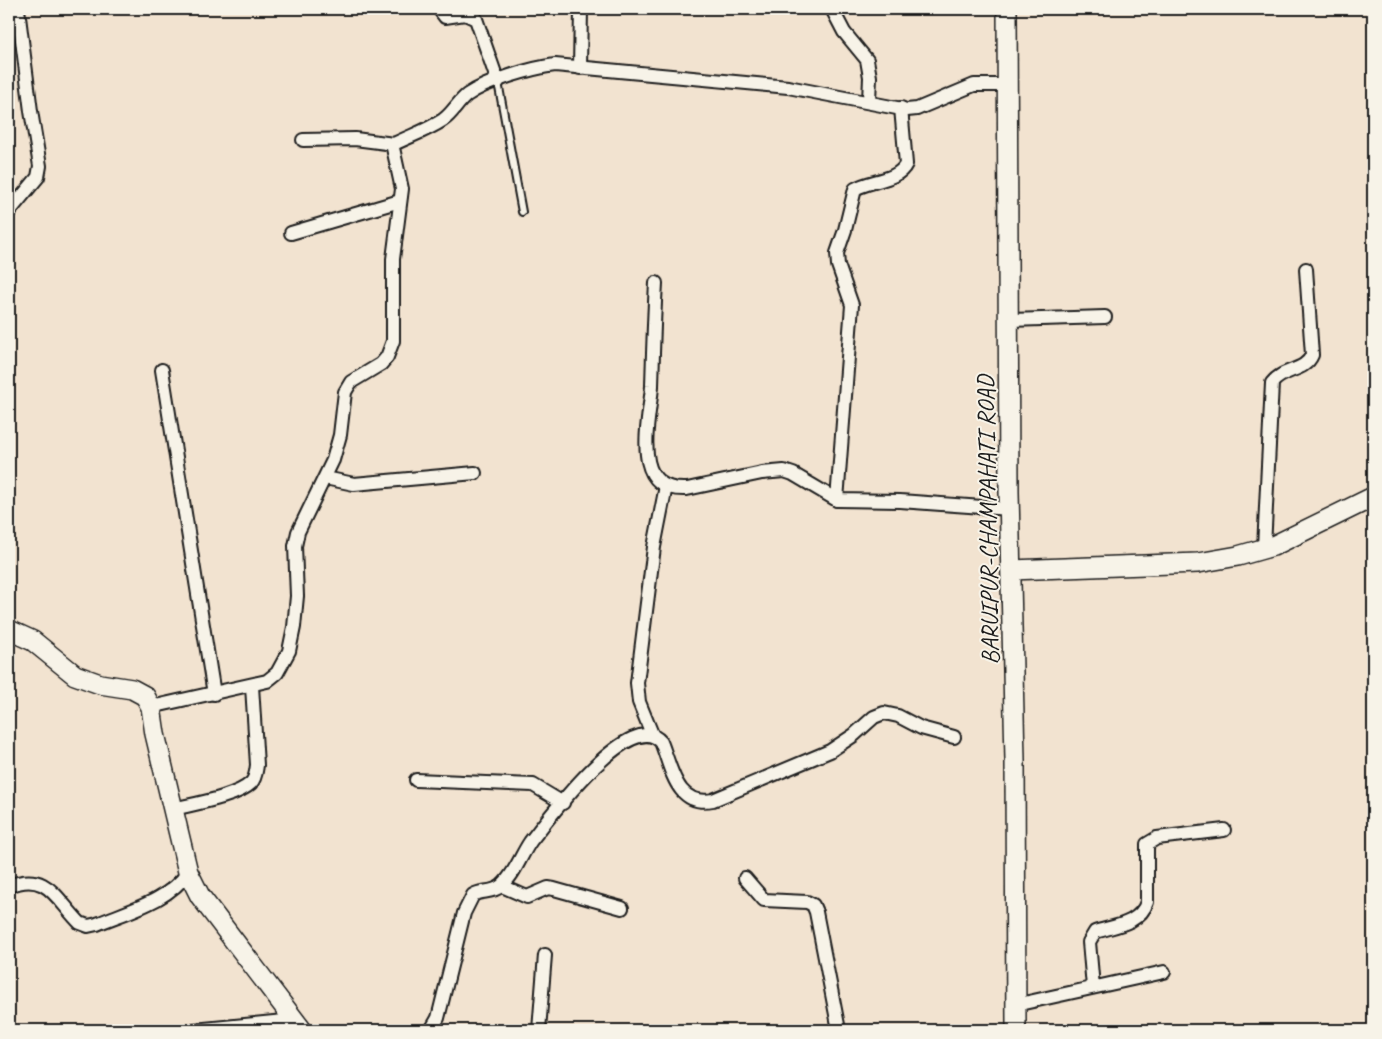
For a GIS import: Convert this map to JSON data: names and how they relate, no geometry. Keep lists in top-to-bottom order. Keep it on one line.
{"streets":{"main road":["BARUIPUR-CHAMPAHATI ROAD"]}}
